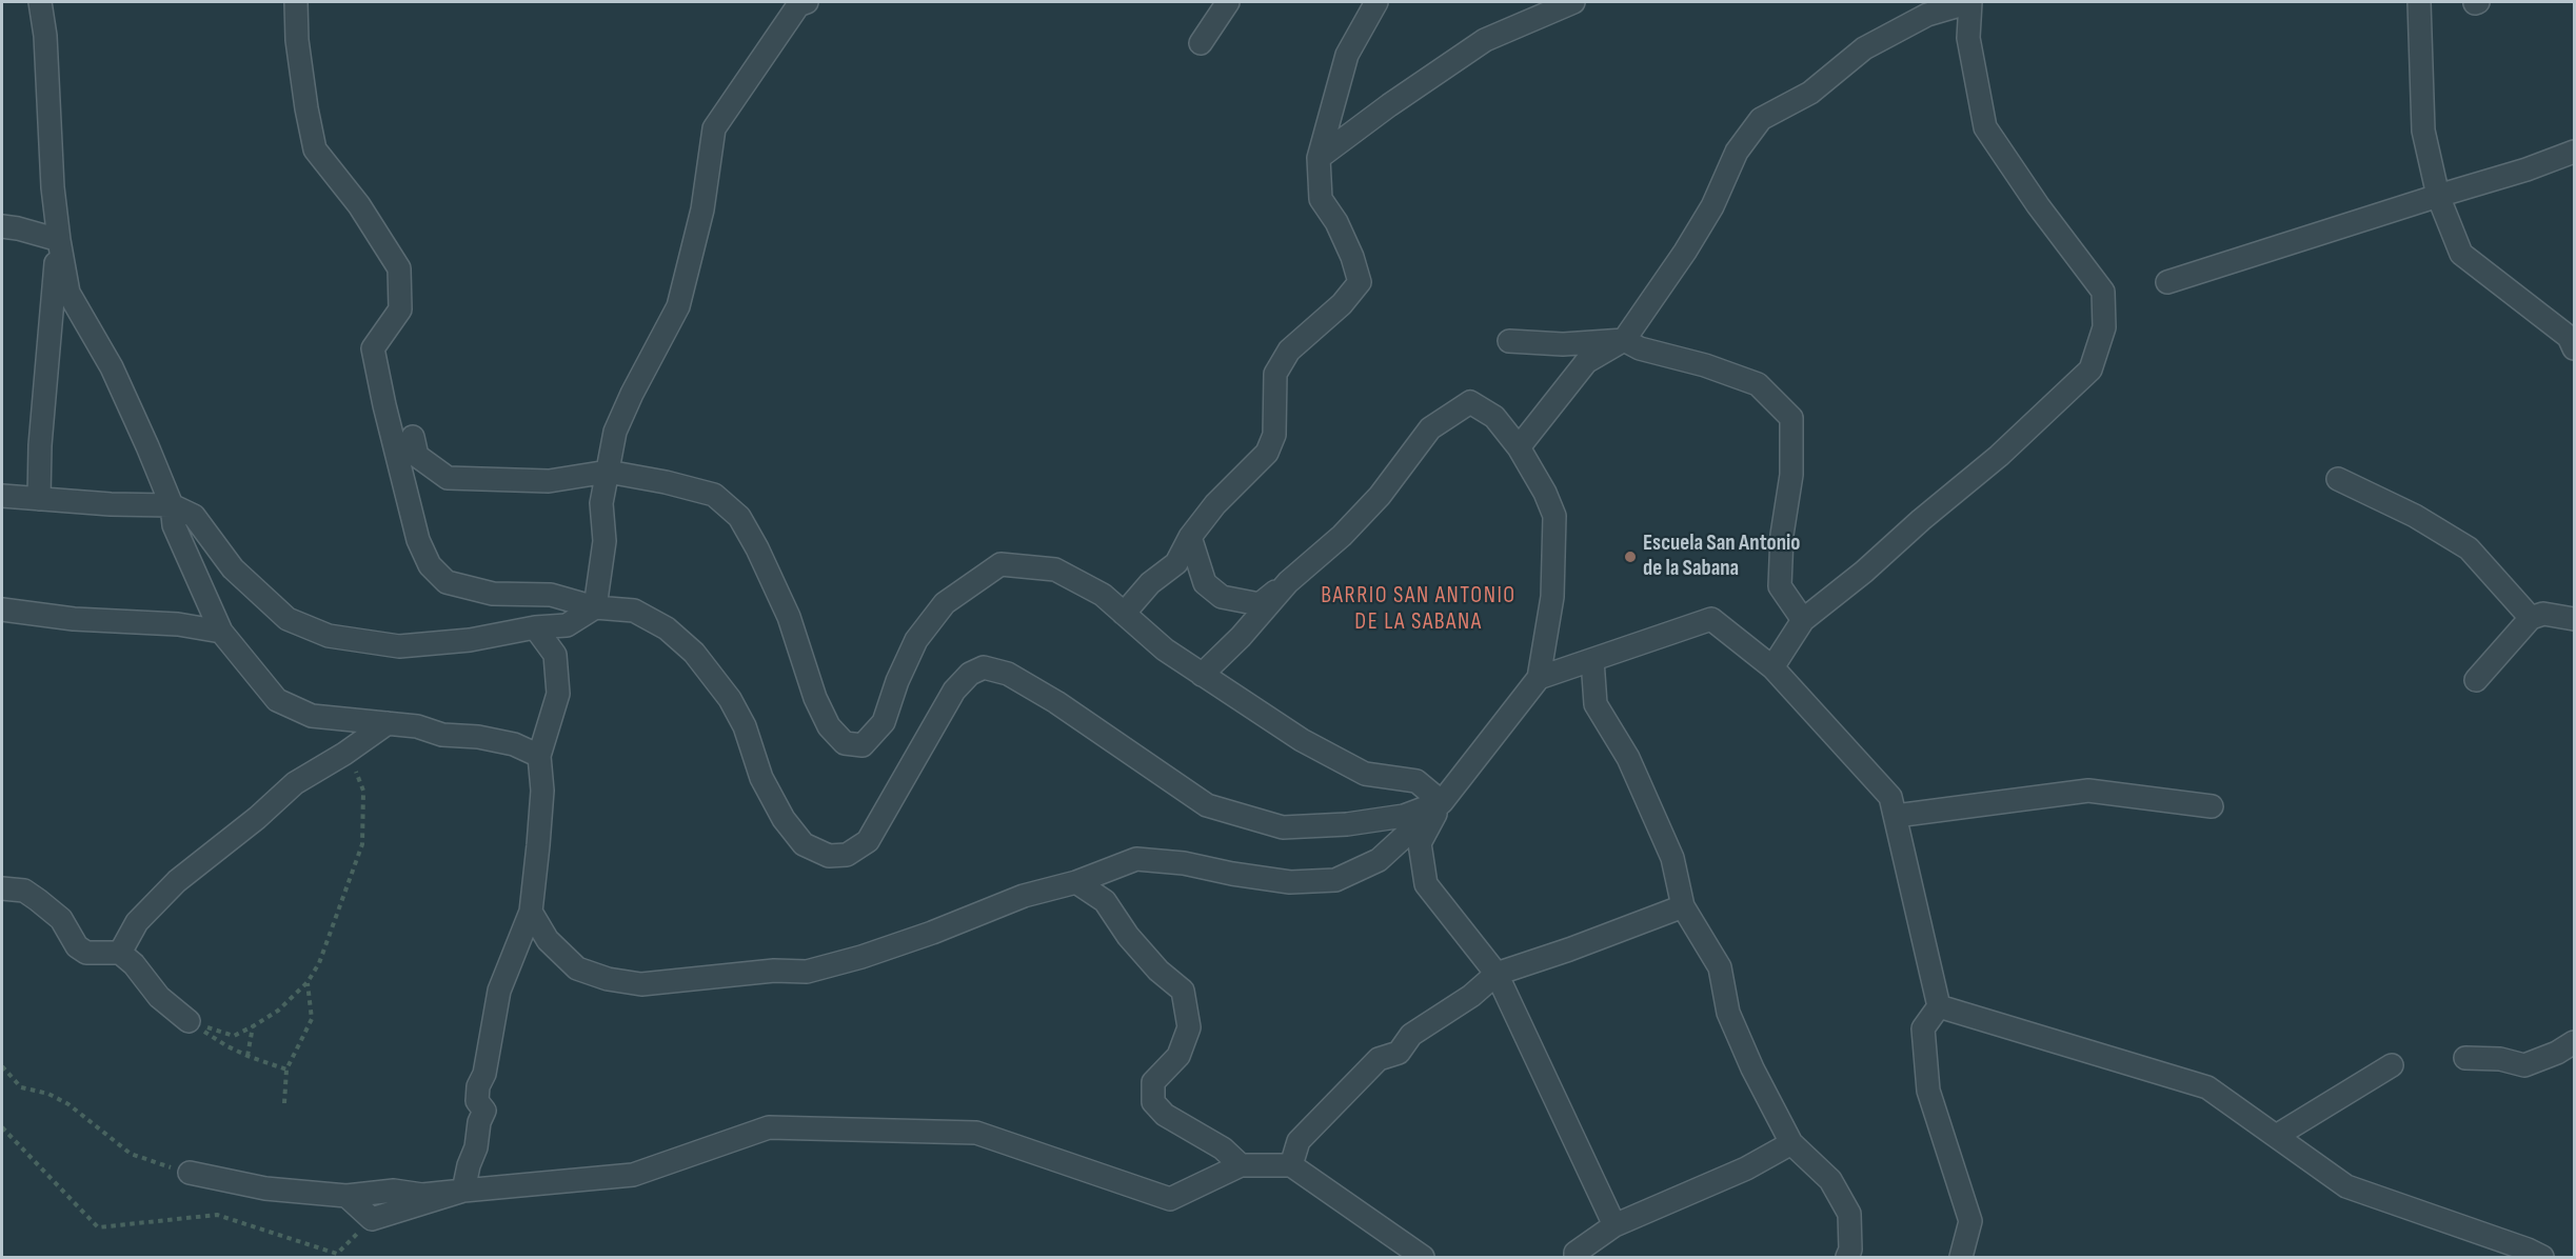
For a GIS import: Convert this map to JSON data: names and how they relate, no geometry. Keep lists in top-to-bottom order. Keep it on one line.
{"districts":["BARRIO SAN ANTONIO DE LA SABANA"],"places":["Escuela San Antonio de la Sabana"]}
